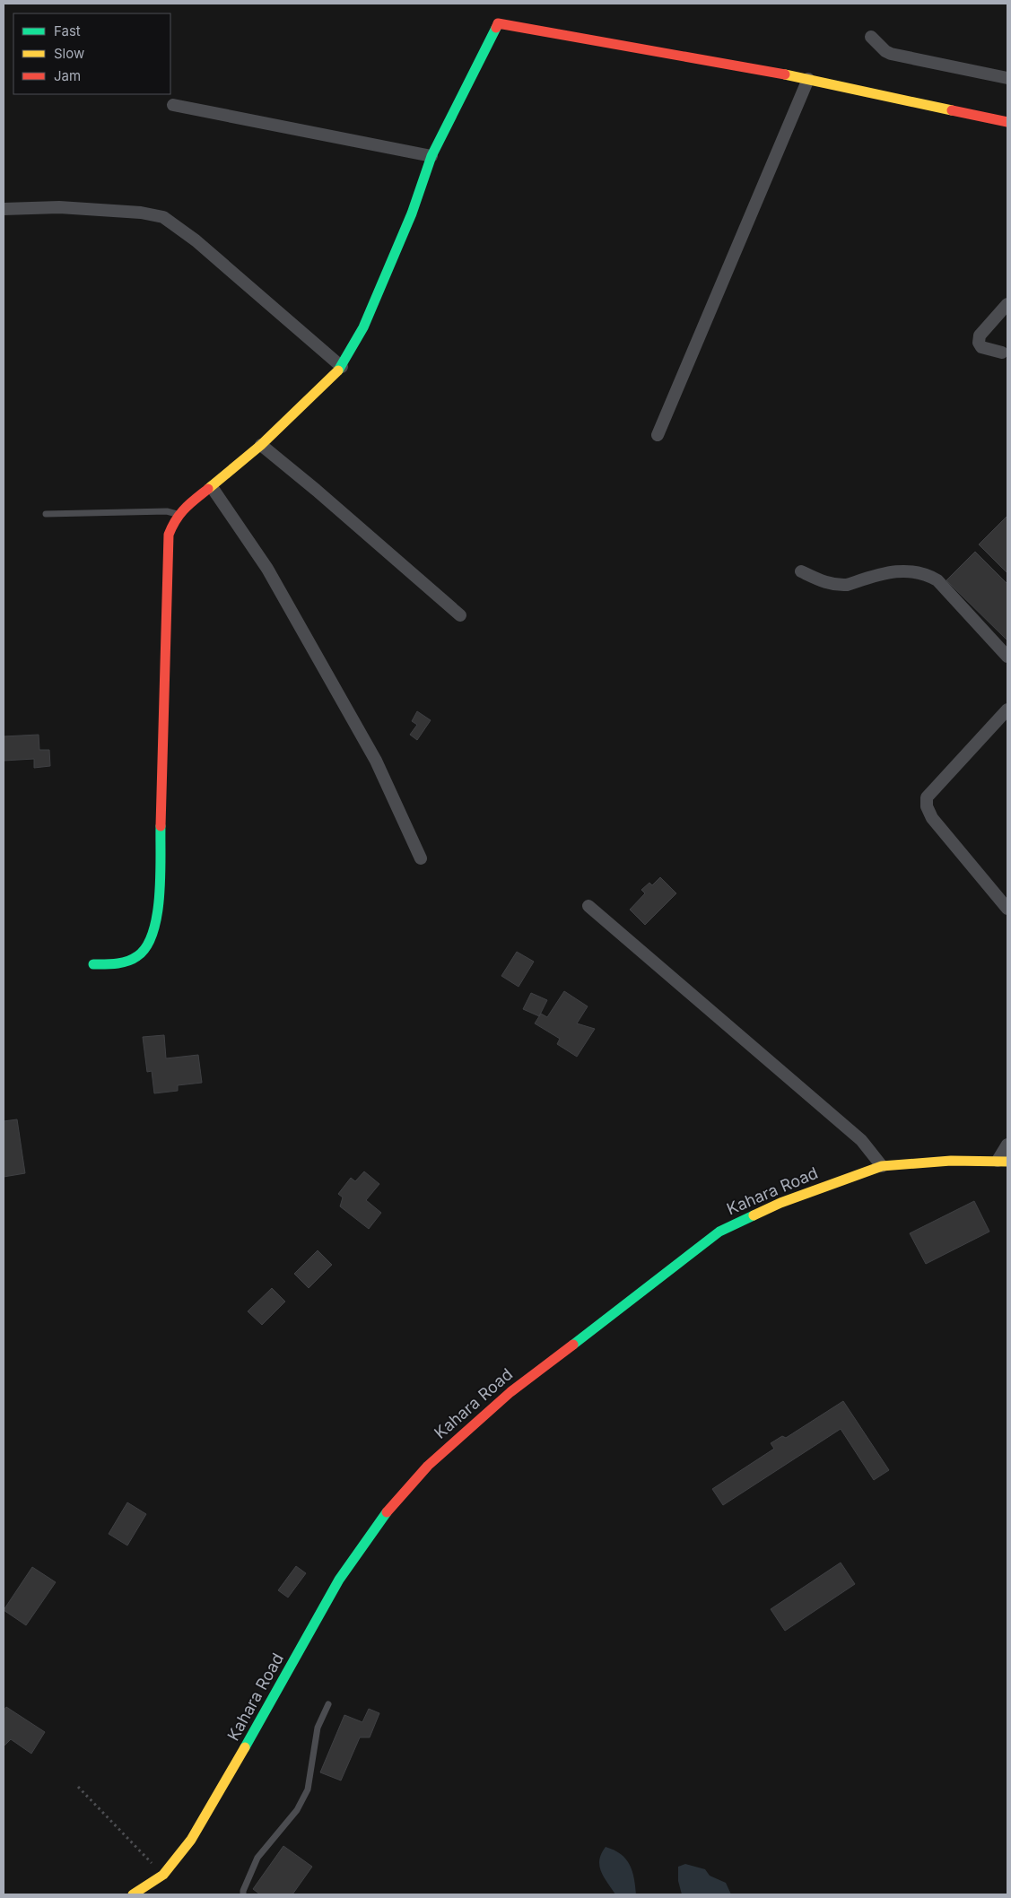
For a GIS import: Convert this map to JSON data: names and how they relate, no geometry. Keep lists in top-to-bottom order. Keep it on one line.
{"streets":{"street":["Kahara Road"]},"legend":["Fast","Slow","Jam"]}
